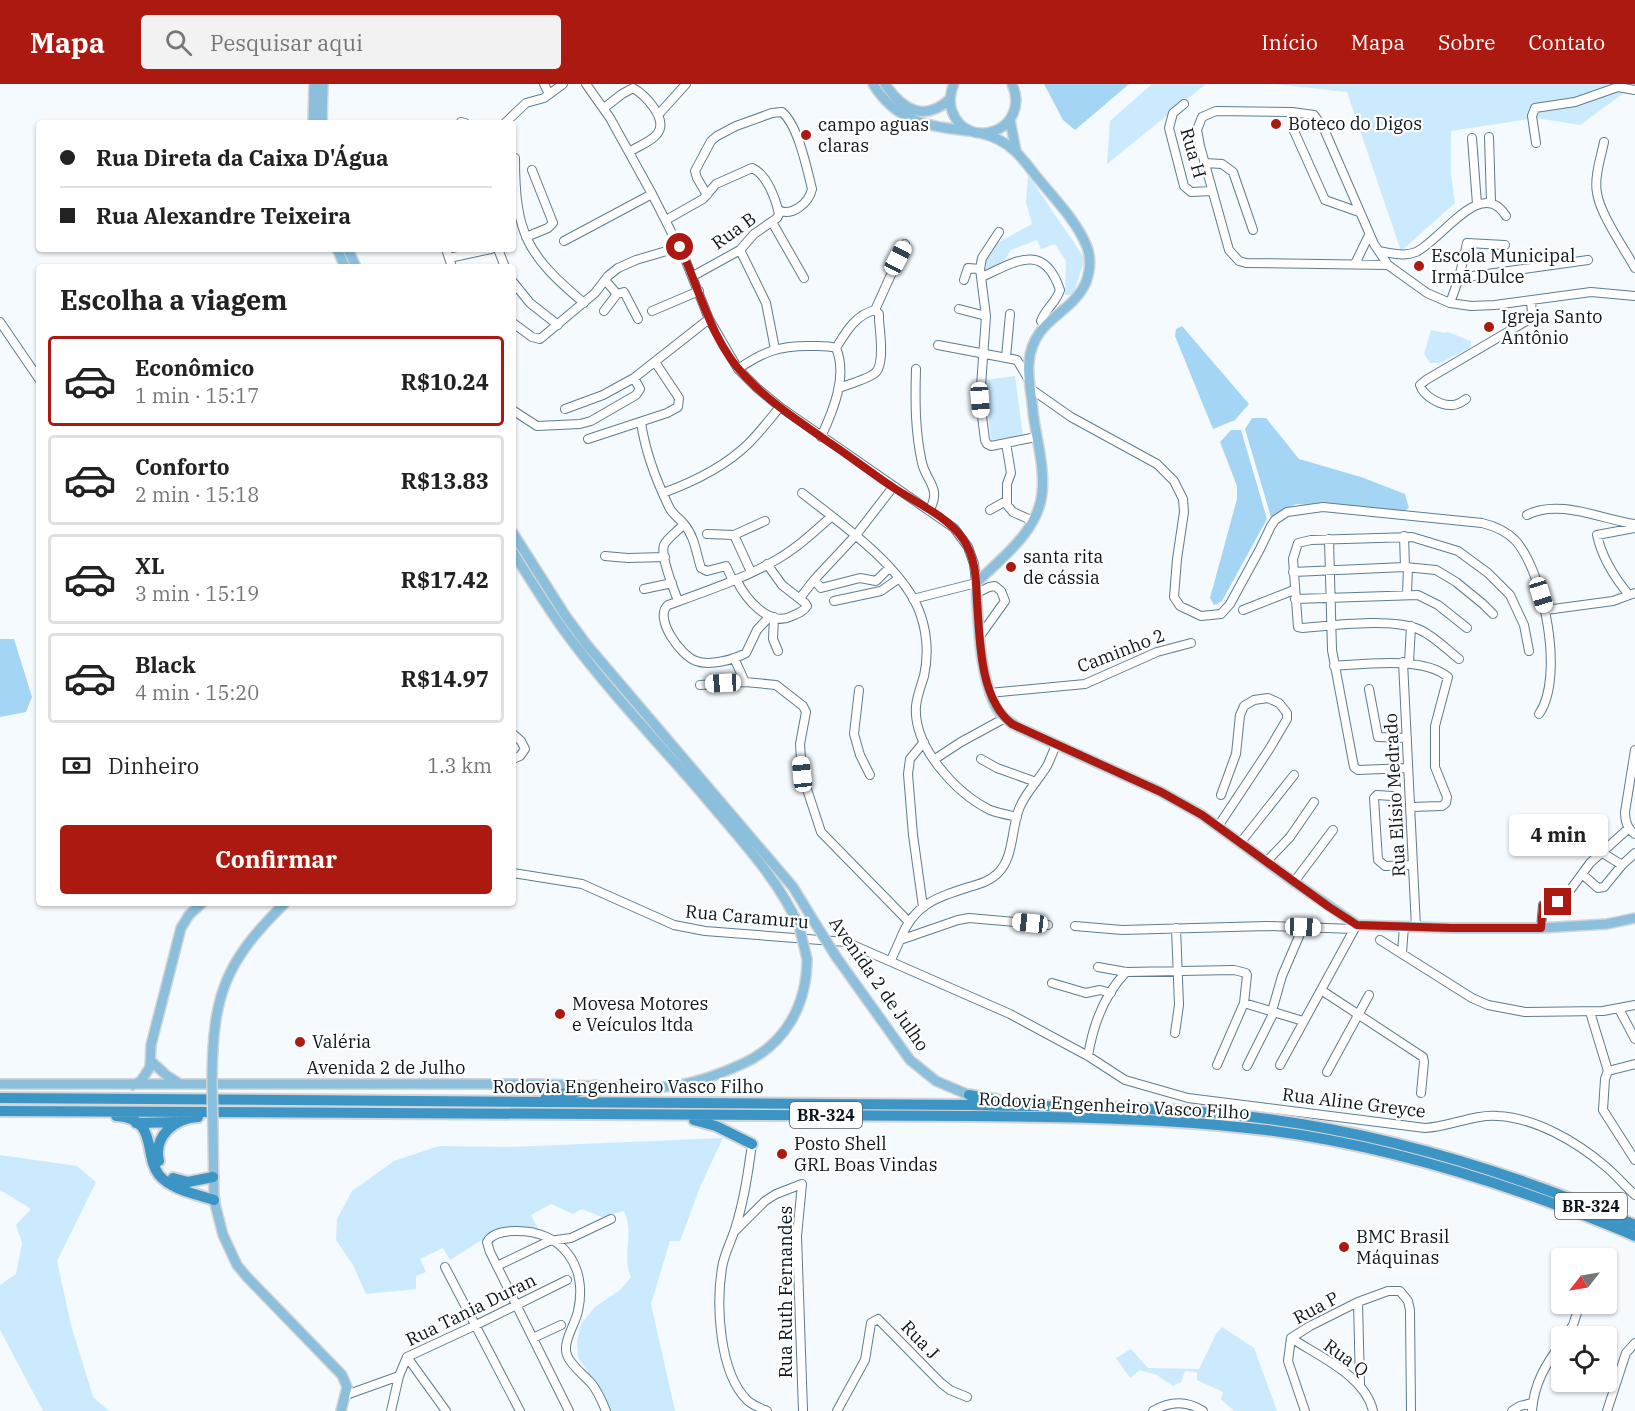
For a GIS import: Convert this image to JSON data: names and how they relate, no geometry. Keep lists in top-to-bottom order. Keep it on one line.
{"streets":{"highway":["Rodovia Engenheiro Vasco Filho","BR-324"],"main road":["Avenida 2 de Julho"],"street":["Rua H","Rua B","Caminho 2","Rua Elísio Medrado","Rua Caramuru","Rua Aline Greyce","Rua Ruth Fernandes","Rua P","Rua Tania Duran","Rua J","Rua Q"]},"crossings":[["Rua Caramuru","Rua Aline Greyce"],["Rua P","Rua Q"]],"places":["Boteco do Digos","campo aguas claras","Escola Municipal Irmã Dulce","Igreja Santo Antônio","santa rita de cássia","Movesa Motores e Veículos ltda","Valéria","Posto Shell GRL Boas Vindas","BMC Brasil Máquinas"],"north":"bottom left","page":{"header":"Mapa","search":"Pesquisar aqui","nav":["Início","Mapa","Sobre","Contato"],"banner":["Rua Direta da Caixa D'Água","Rua Alexandre Teixeira"],"heading":"Escolha a viagem","list":[{"name":"Econômico","note":"1 min · 15:17","value":"R$10.24"},{"name":"Conforto","note":"2 min · 15:18","value":"R$13.83"},{"name":"XL","note":"3 min · 15:19","value":"R$17.42"},{"name":"Black","note":"4 min · 15:20","value":"R$14.97"}],"pay":["Dinheiro","1.3 km"],"buttons":"Confirmar","bubble":"4 min"}}
